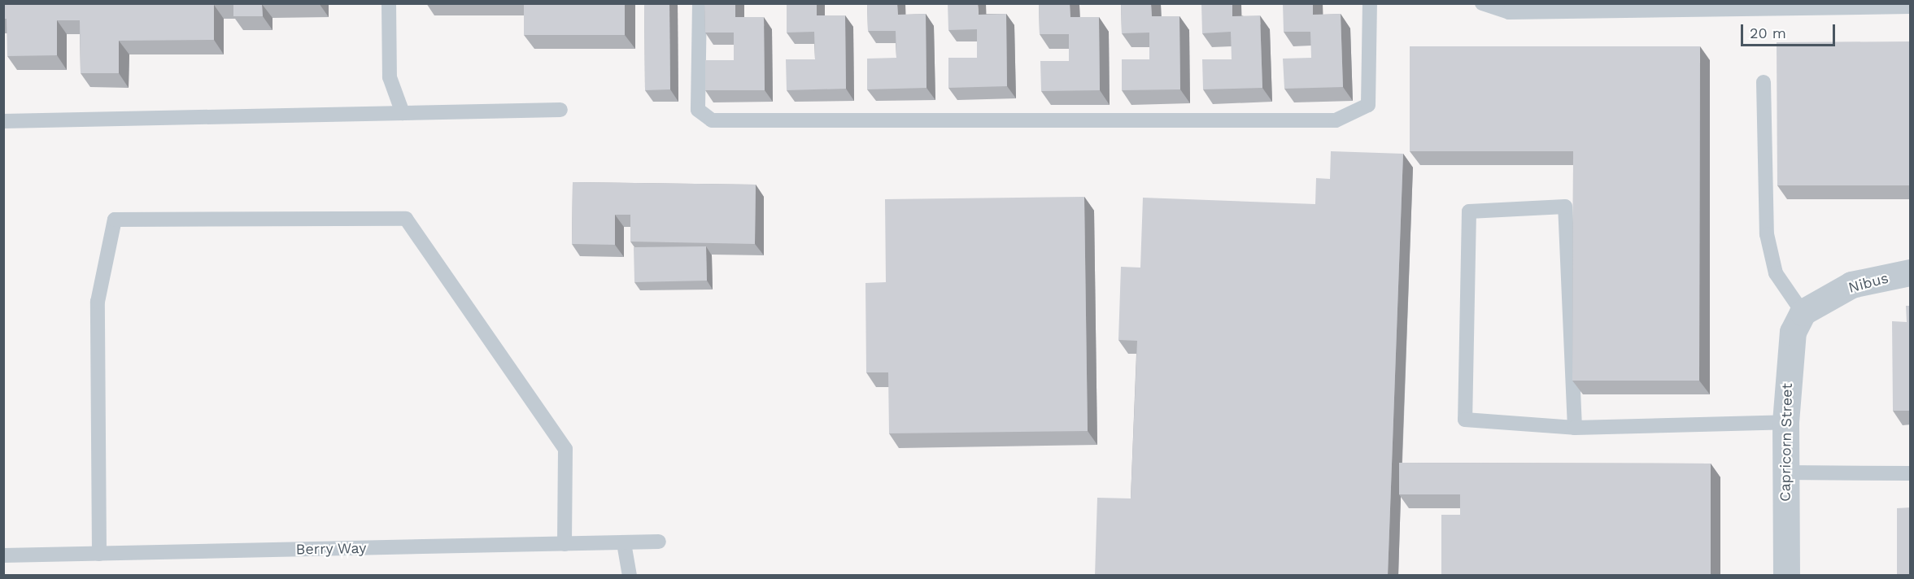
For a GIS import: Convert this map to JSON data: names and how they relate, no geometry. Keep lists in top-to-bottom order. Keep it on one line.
{"streets":{"street":["Nibus","Capricorn Street"],"lane":["Berry Way"]},"crossings":[["Nibus","Capricorn Street"]],"scale_bar":"20 m"}
